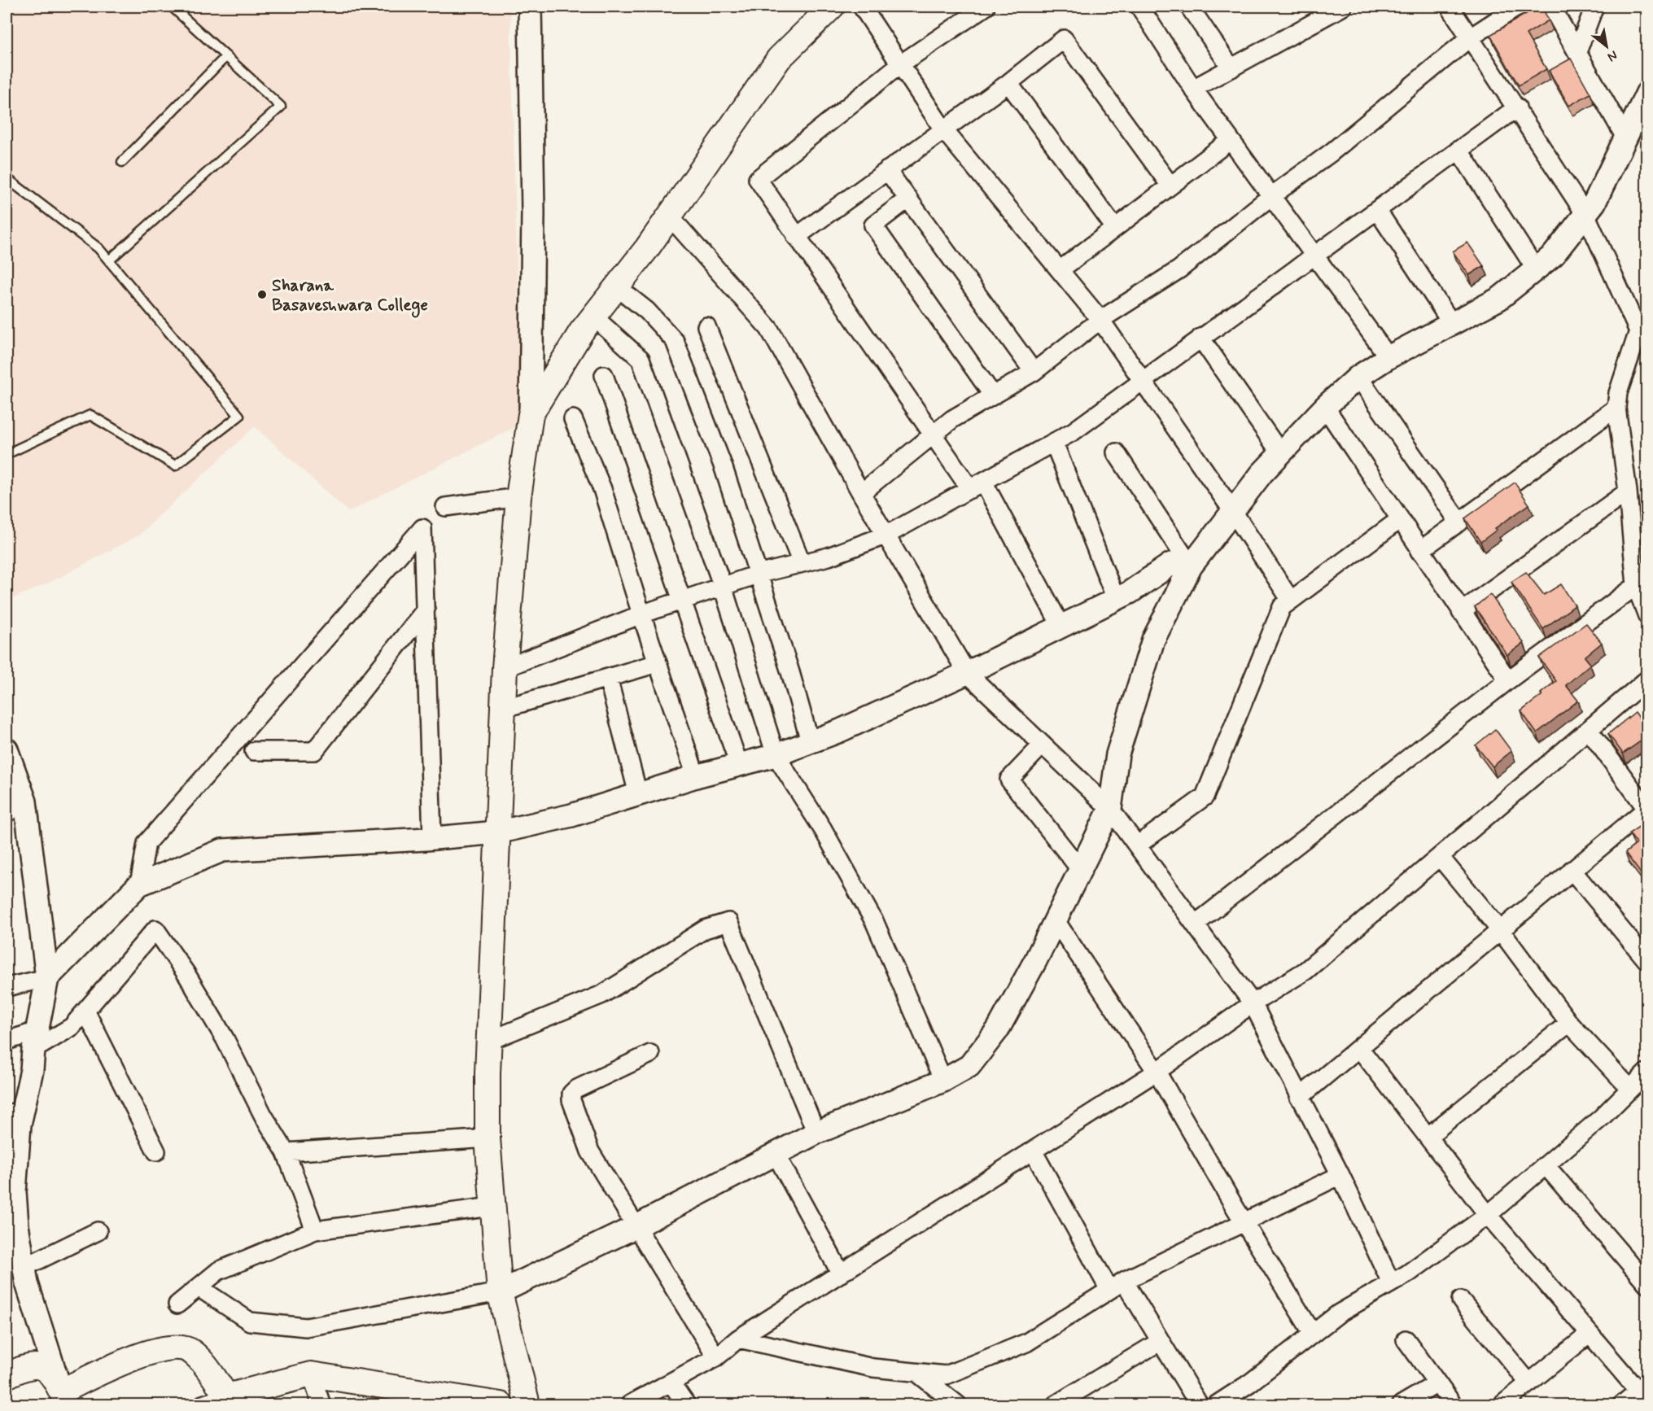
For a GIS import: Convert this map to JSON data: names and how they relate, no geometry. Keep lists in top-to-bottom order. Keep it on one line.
{"places":["Sharana Basaveshwara College"],"north":"bottom right"}
